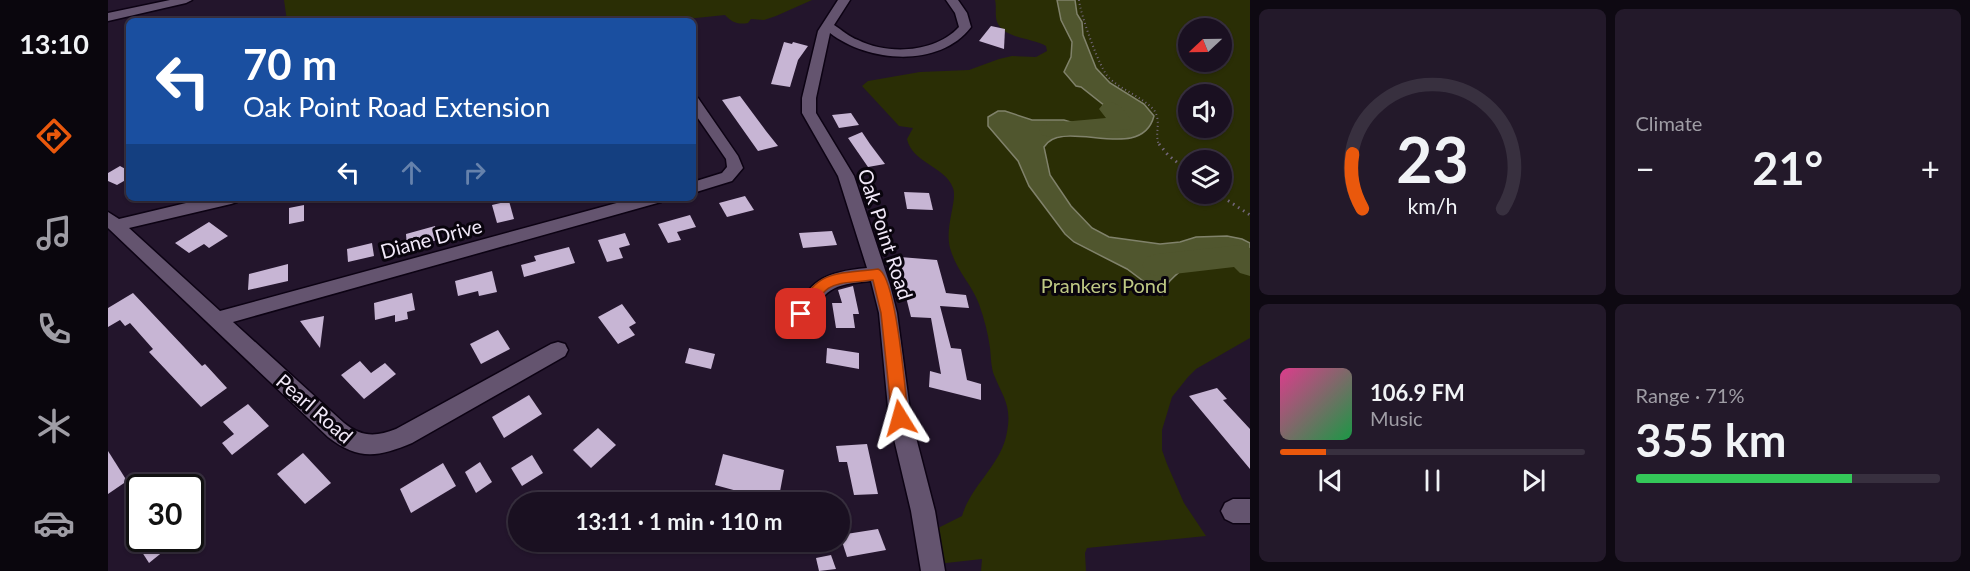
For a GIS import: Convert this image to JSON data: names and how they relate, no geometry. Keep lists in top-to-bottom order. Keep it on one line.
{"streets":{"street":["Oak Point Road","Diane Drive","Pearl Road"]},"crossings":[["Diane Drive","Pearl Road"]],"parks":["Prankers Pond"],"north":"left","page":{"tabs":"13:10","tile":["Climate",["Range · 71%","355 km"]],"turn":["70 m","Oak Point Road Extension"],"heat":["−","21°","+"],"song":["106.9 FM","Music"],"limit":"30","trip":"13:11 · 1 min · 110 m","gauge":["23","km/h"]}}
